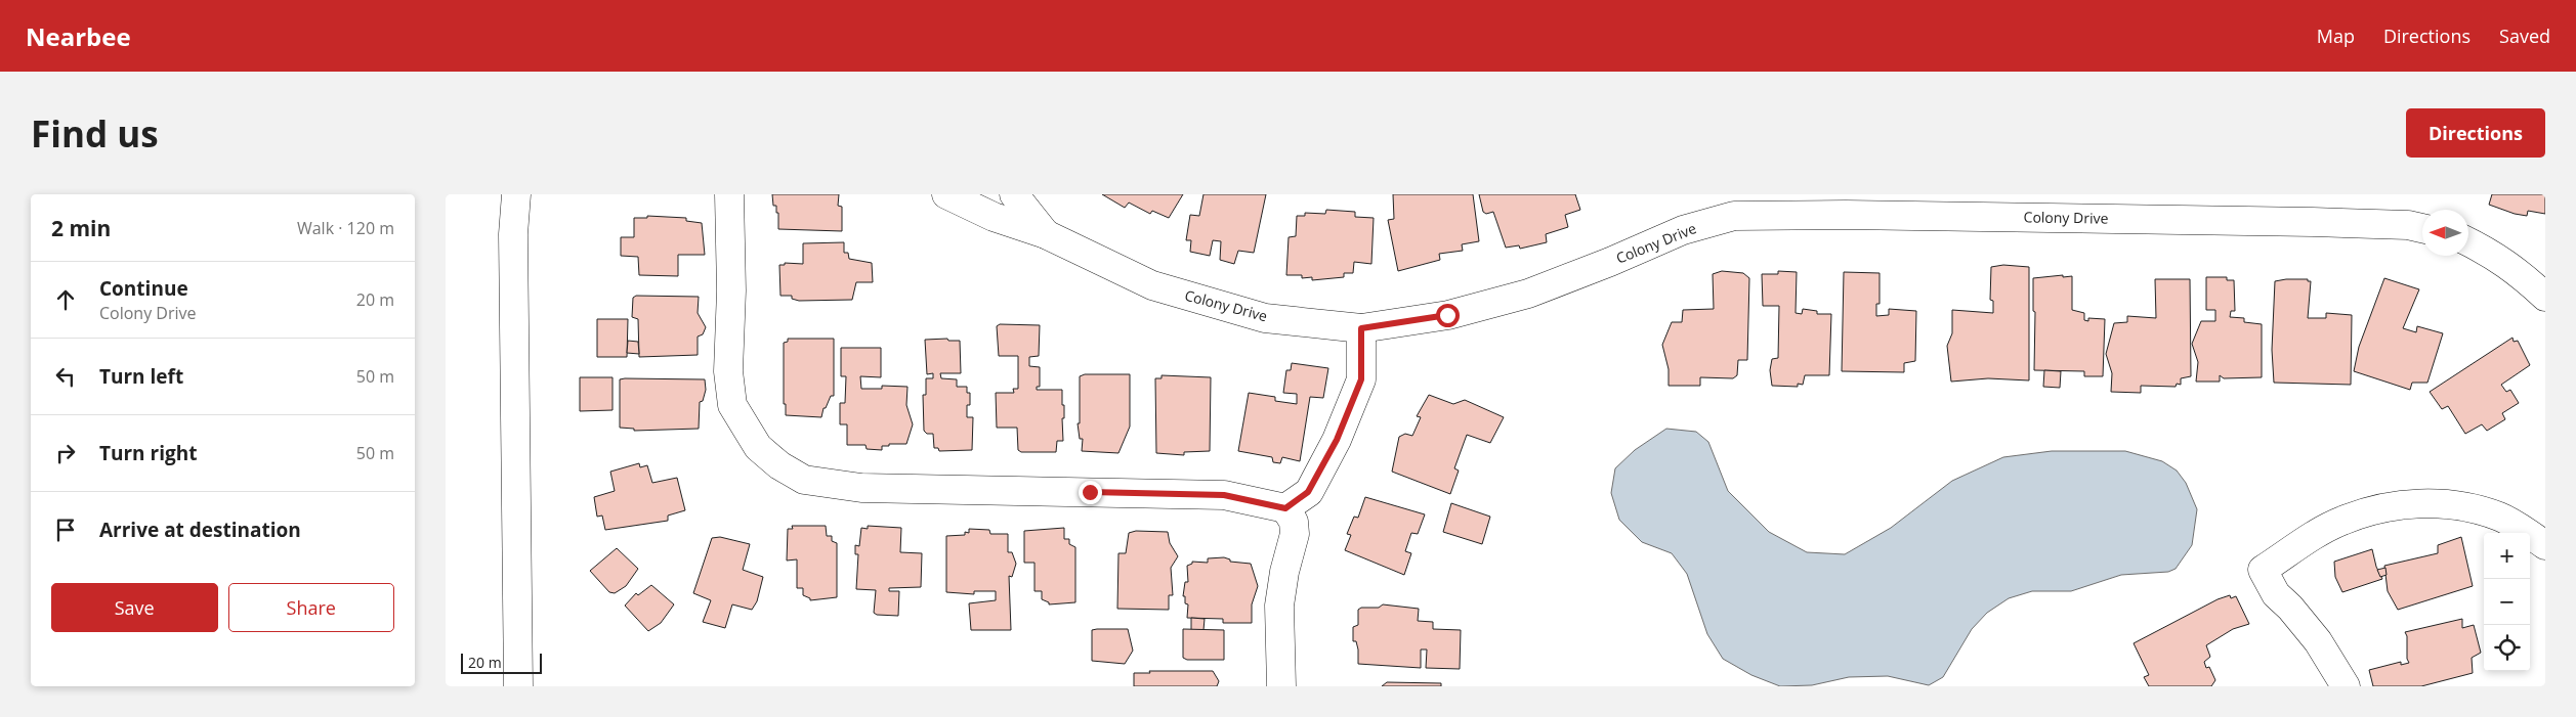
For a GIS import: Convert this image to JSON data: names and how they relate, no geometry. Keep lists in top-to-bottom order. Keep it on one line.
{"streets":{"street":["Colony Drive"]},"scale_bar":"20 m","north":"left","page":{"header":"Nearbee","nav":["Map","Directions","Saved"],"buttons":["Directions",["Save","Share"]],"title":"Find us","heading":["2 min","Walk · 120 m"],"list":[["Continue","Colony Drive","20 m"],["Turn left","50 m"],["Turn right","50 m"],"Arrive at destination"],"map_buttons":["+","−"],"scale":"20 m"}}
